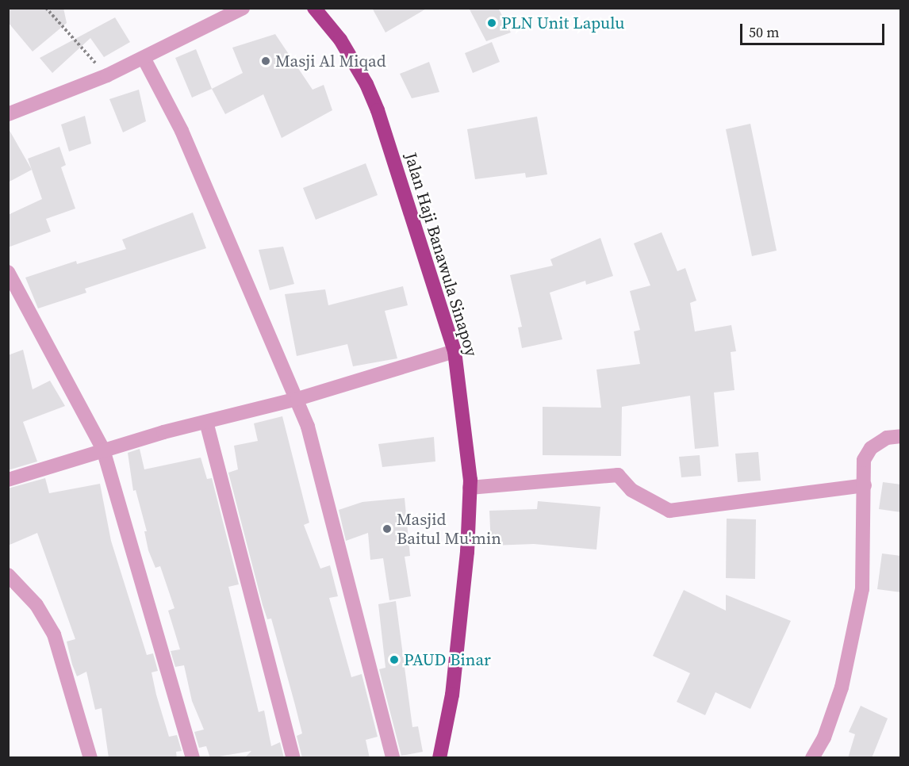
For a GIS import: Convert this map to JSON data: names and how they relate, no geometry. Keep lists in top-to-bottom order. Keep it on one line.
{"streets":{"highway":["Jalan Haji Banawula Sinapoy"]},"places":["PLN Unit Lapulu","Masji Al Miqad","Masjid Baitul Mu'min","PAUD Binar"],"scale_bar":"50 m"}
